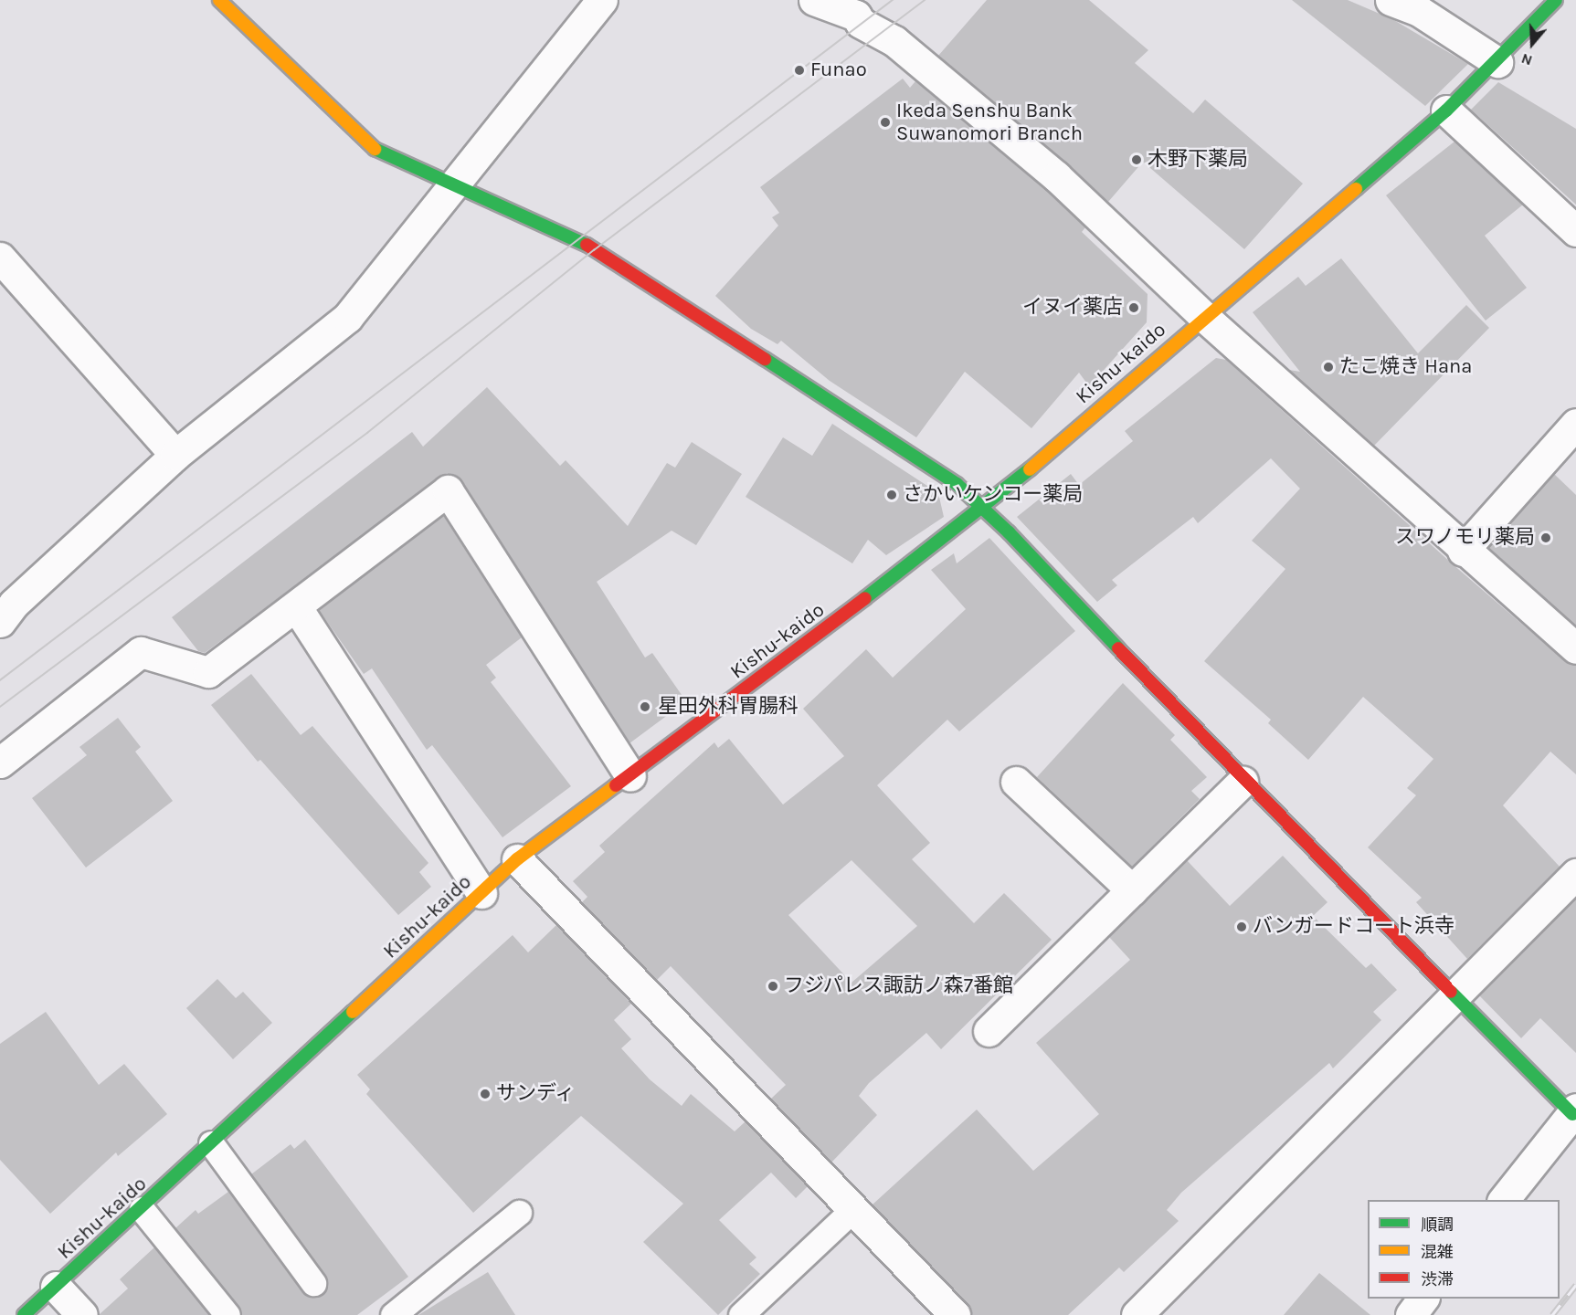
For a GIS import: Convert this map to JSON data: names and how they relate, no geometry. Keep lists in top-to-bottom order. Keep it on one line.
{"streets":{"street":["Kishu-kaido"]},"places":["Funao","Ikeda Senshu Bank Suwanomori Branch","木野下薬局","イヌイ薬店","たこ焼き Hana","さかいケンコー薬局","スワノモリ薬局","星田外科胃腸科","バンガードコート浜寺","フジパレス諏訪ノ森7番館","サンディ"],"legend":["順調","混雑","渋滞"],"north":"bottom"}
